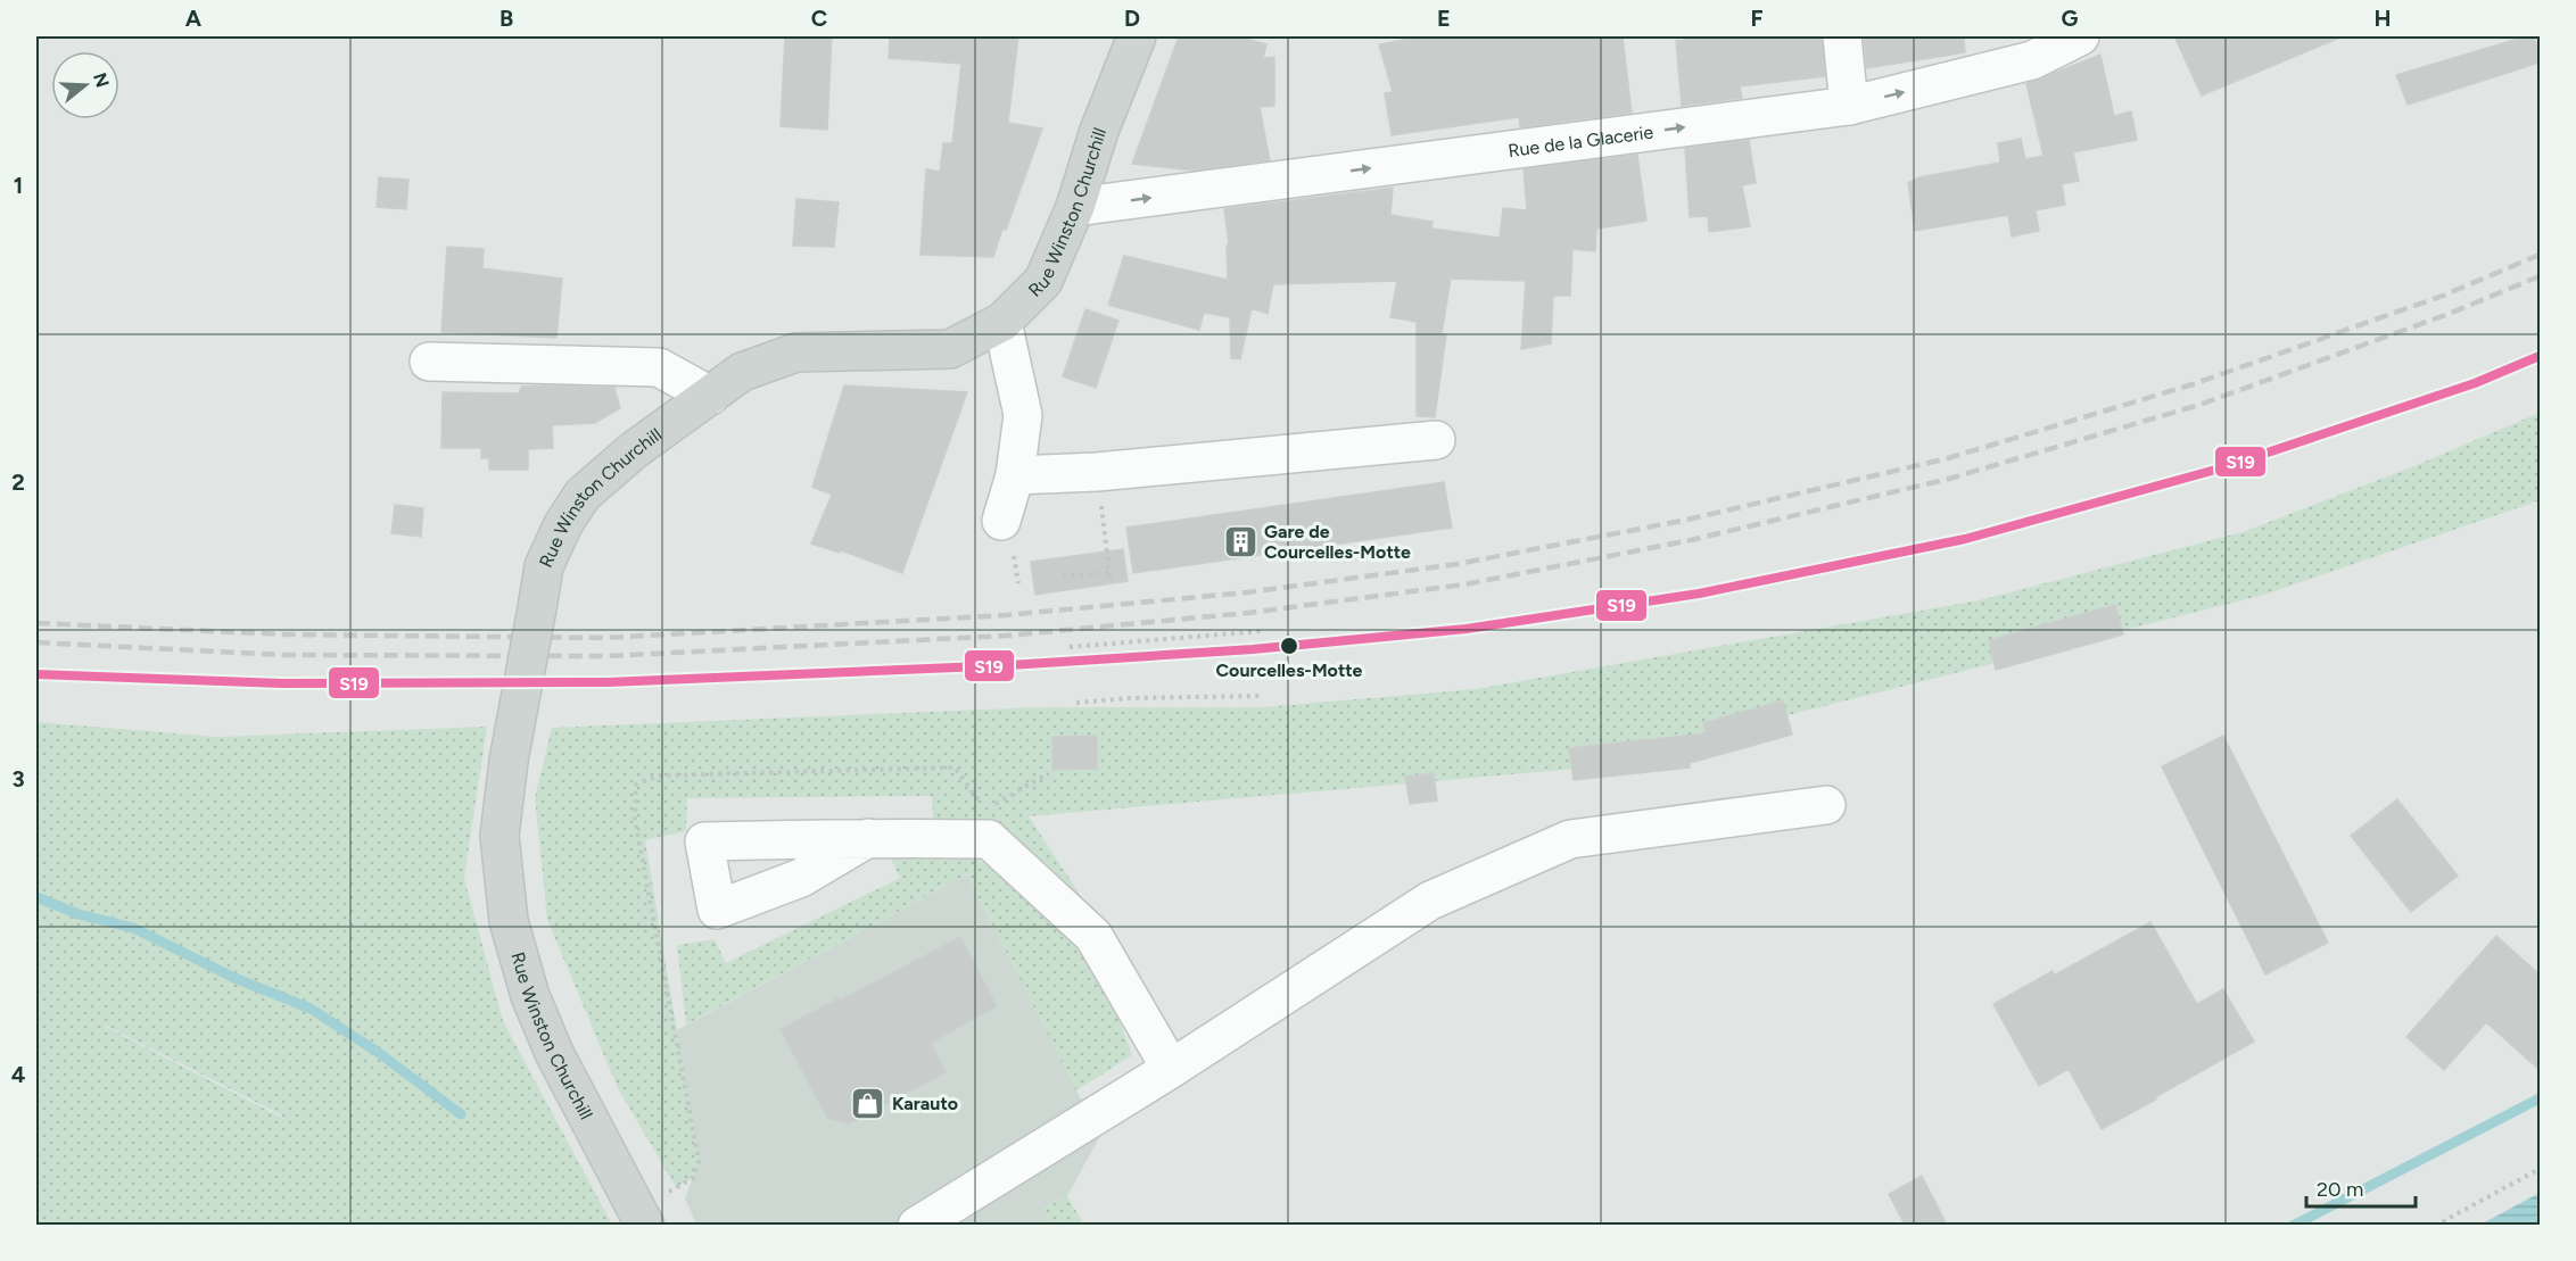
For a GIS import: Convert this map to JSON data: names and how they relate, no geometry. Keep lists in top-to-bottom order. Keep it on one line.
{"streets":{"main road":["Rue Winston Churchill"],"street":["Rue de la Glacerie"]},"crossings":[["Rue de la Glacerie","Rue Winston Churchill"]],"places":{"building":["Gare de Courcelles-Motte"],"other":["Courcelles-Motte"],"shop":["Karauto"]},"lines":["transit line S19"],"scale_bar":"20 m","north":"right","grid":{"columns":["A","B","C","D","E","F","G","H"],"rows":["1","2","3","4"]}}
